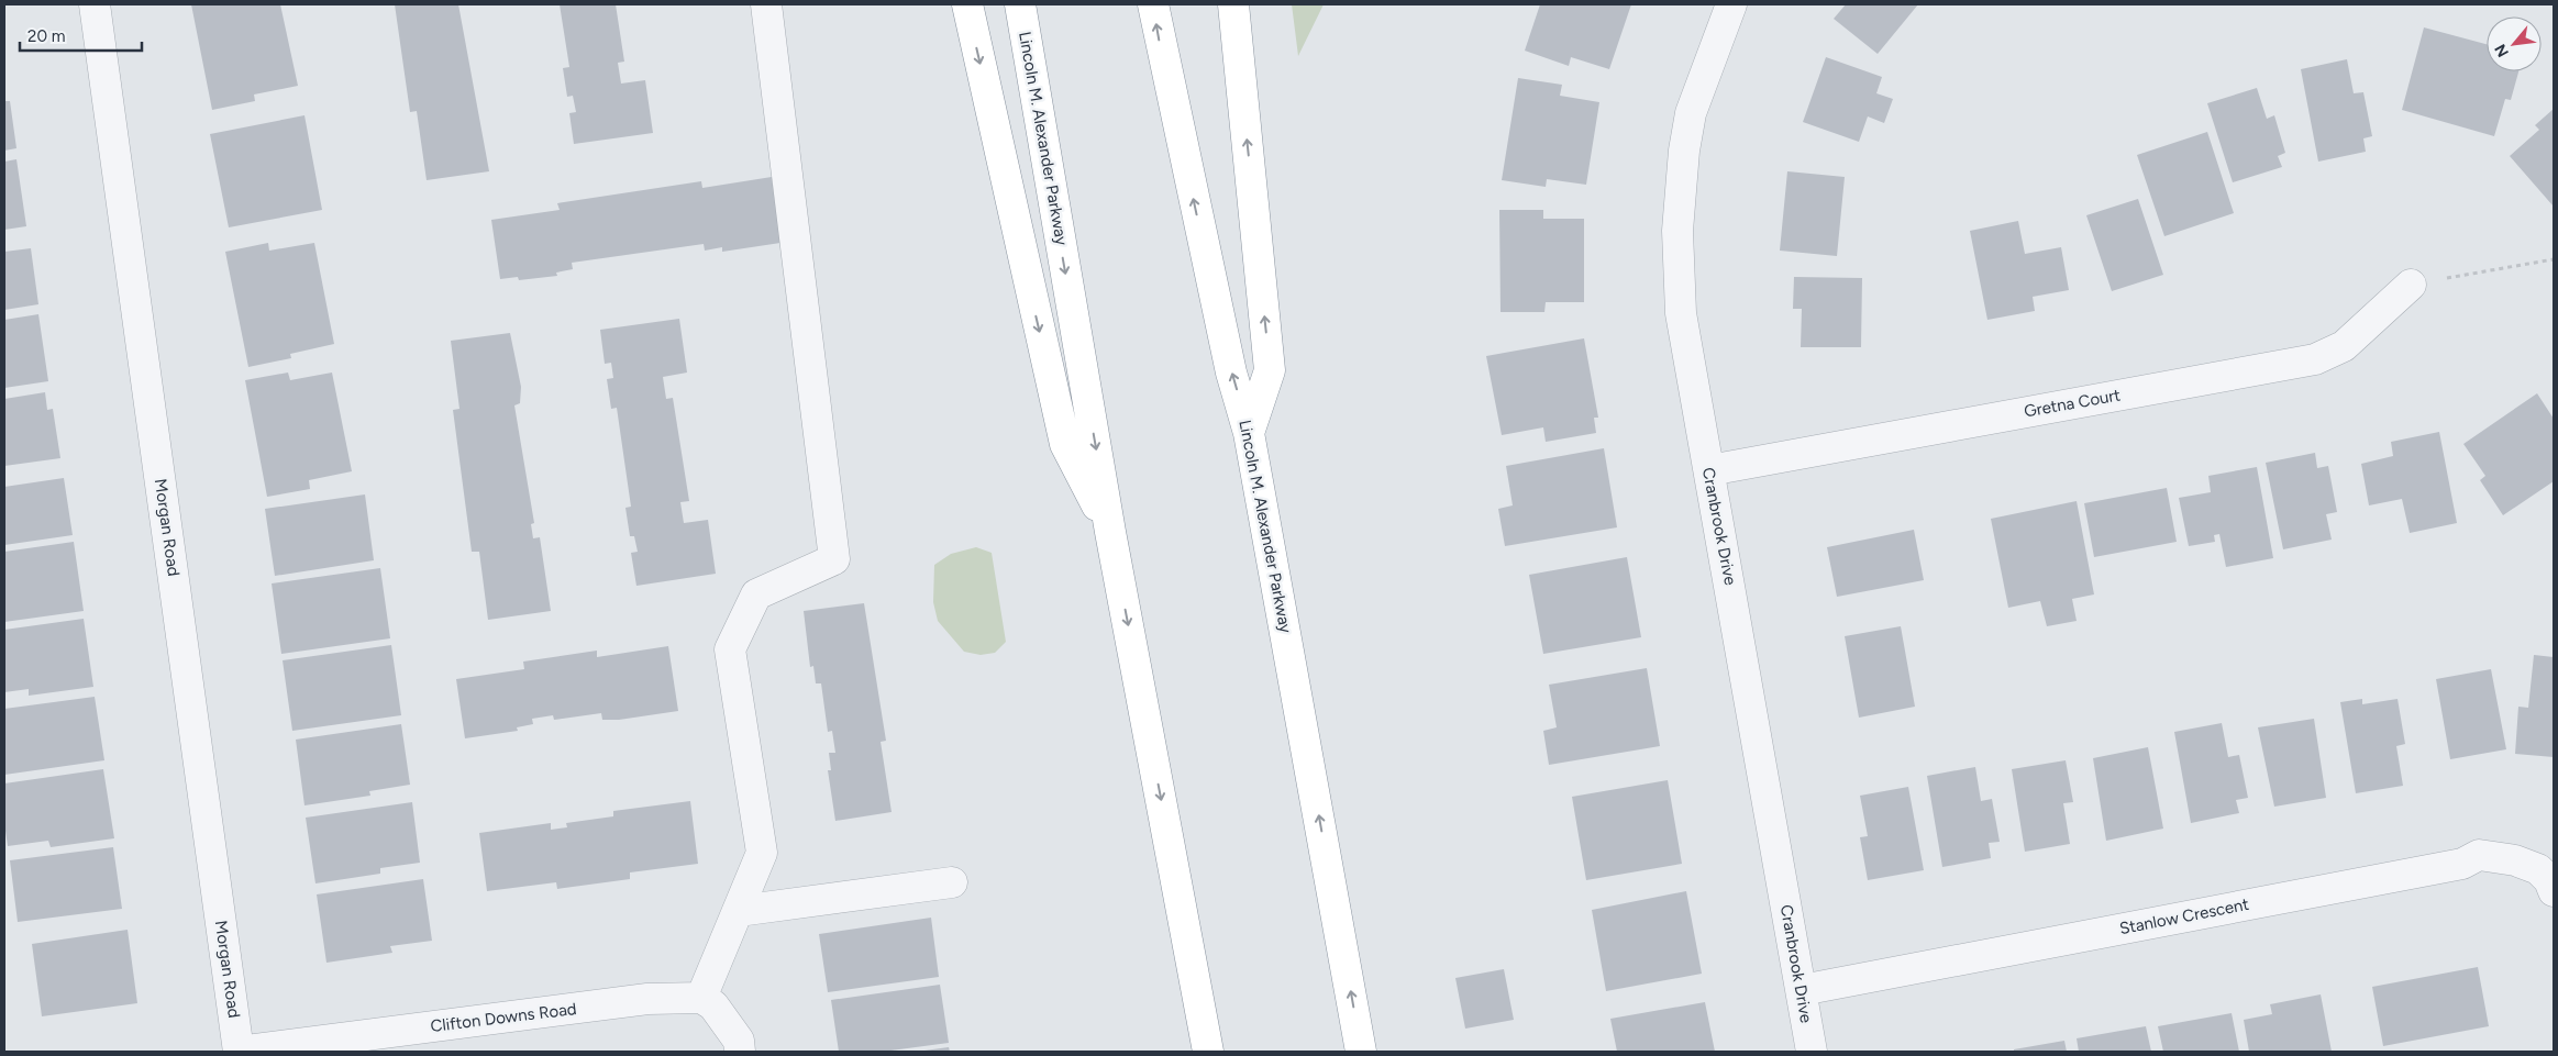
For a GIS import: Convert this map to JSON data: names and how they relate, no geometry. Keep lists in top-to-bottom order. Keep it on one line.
{"streets":{"highway":["Lincoln M. Alexander Parkway"],"street":["Gretna Court","Cranbrook Drive","Morgan Road","Stanlow Crescent","Clifton Downs Road"]},"crossings":[["Gretna Court","Cranbrook Drive"],["Cranbrook Drive","Stanlow Crescent"],["Morgan Road","Clifton Downs Road"]],"scale_bar":"20 m","north":"bottom left"}
